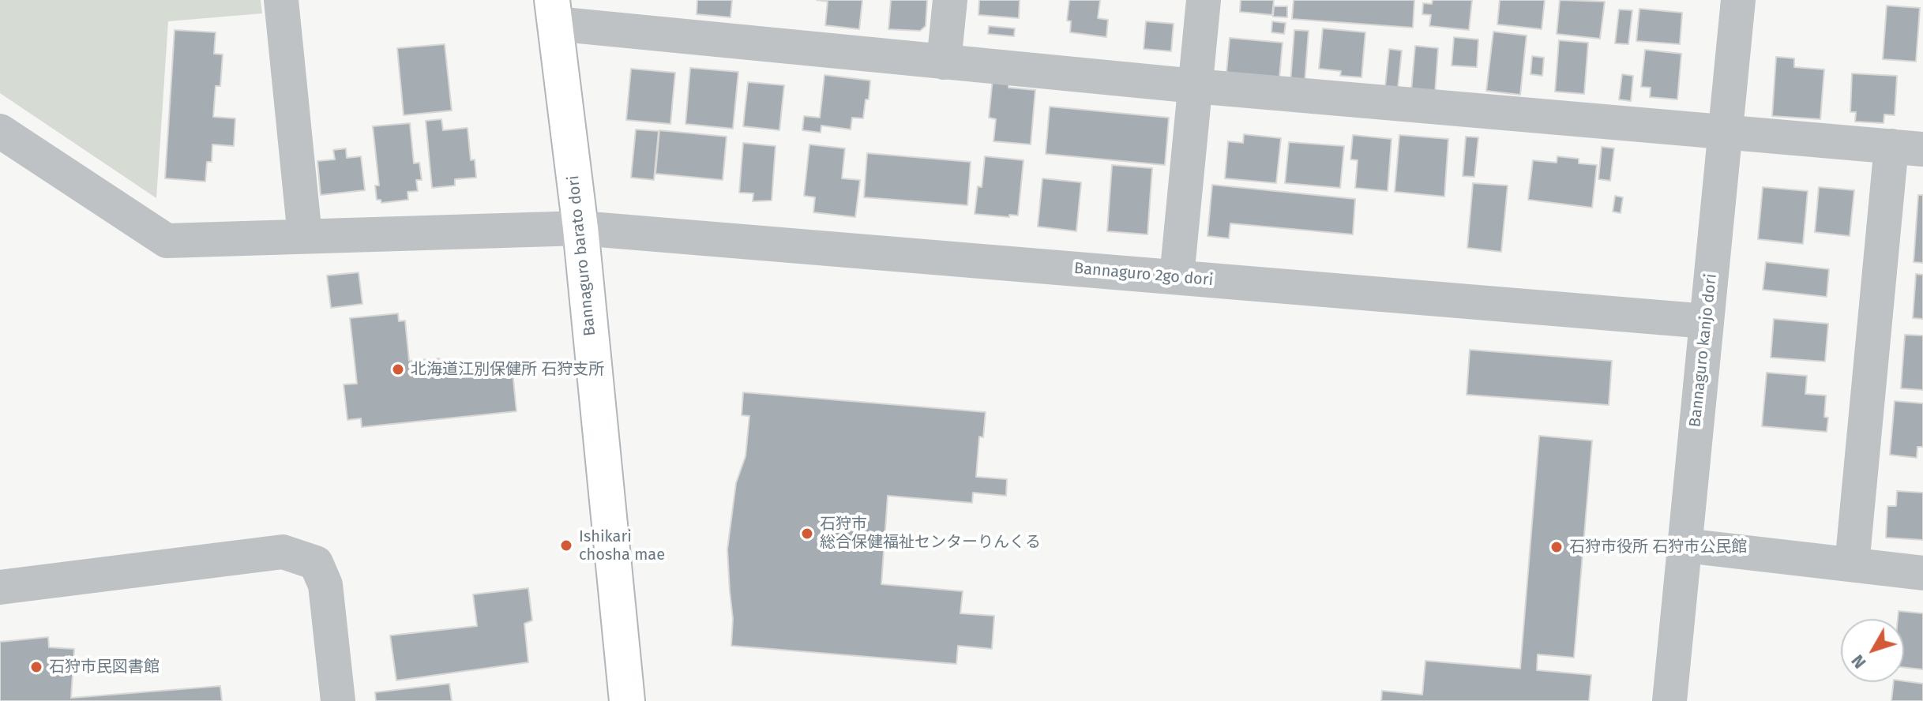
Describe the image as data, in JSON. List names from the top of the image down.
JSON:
{
  "streets": {
    "main road": ["Bannaguro barato dori"],
    "street": ["Bannaguro 2go dori", "Bannaguro kanjo dori"]
  },
  "crossings": [
    ["Bannaguro barato dori", "Bannaguro 2go dori"],
    ["Bannaguro 2go dori", "Bannaguro kanjo dori"]
  ],
  "places": [
    "北海道江別保健所 石狩支所",
    "石狩市 総合保健福祉センターりんくる",
    "Ishikari chosha mae",
    "石狩市役所 石狩市公民館",
    "石狩市民図書館"
  ],
  "north": "bottom left"
}
